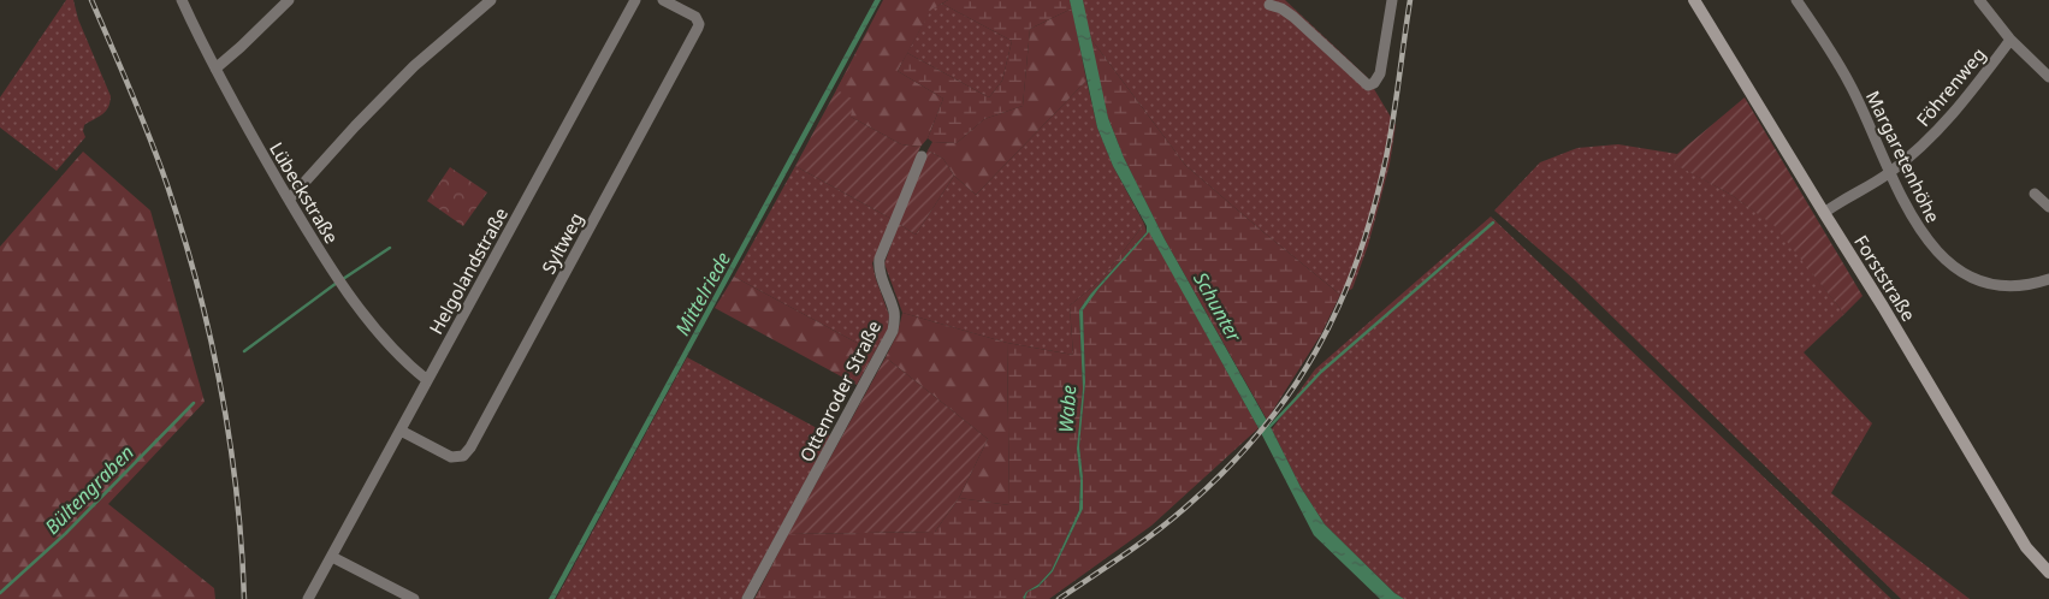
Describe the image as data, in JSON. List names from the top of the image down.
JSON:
{
  "streets": {
    "main road": ["Forststraße"],
    "street": [
      "Föhrenweg",
      "Margaretenhöhe",
      "Lübeckstraße",
      "Syltweg",
      "Helgolandstraße",
      "Ottenroder Straße"
    ]
  },
  "crossings": [
    ["Föhrenweg", "Margaretenhöhe"],
    ["Föhrenweg", "Forststraße"],
    ["Lübeckstraße", "Helgolandstraße"],
    ["Syltweg", "Helgolandstraße"]
  ],
  "water": [
    "Mittelriede",
    "Schunter",
    "Wabe",
    "Bültengraben"
  ]
}
